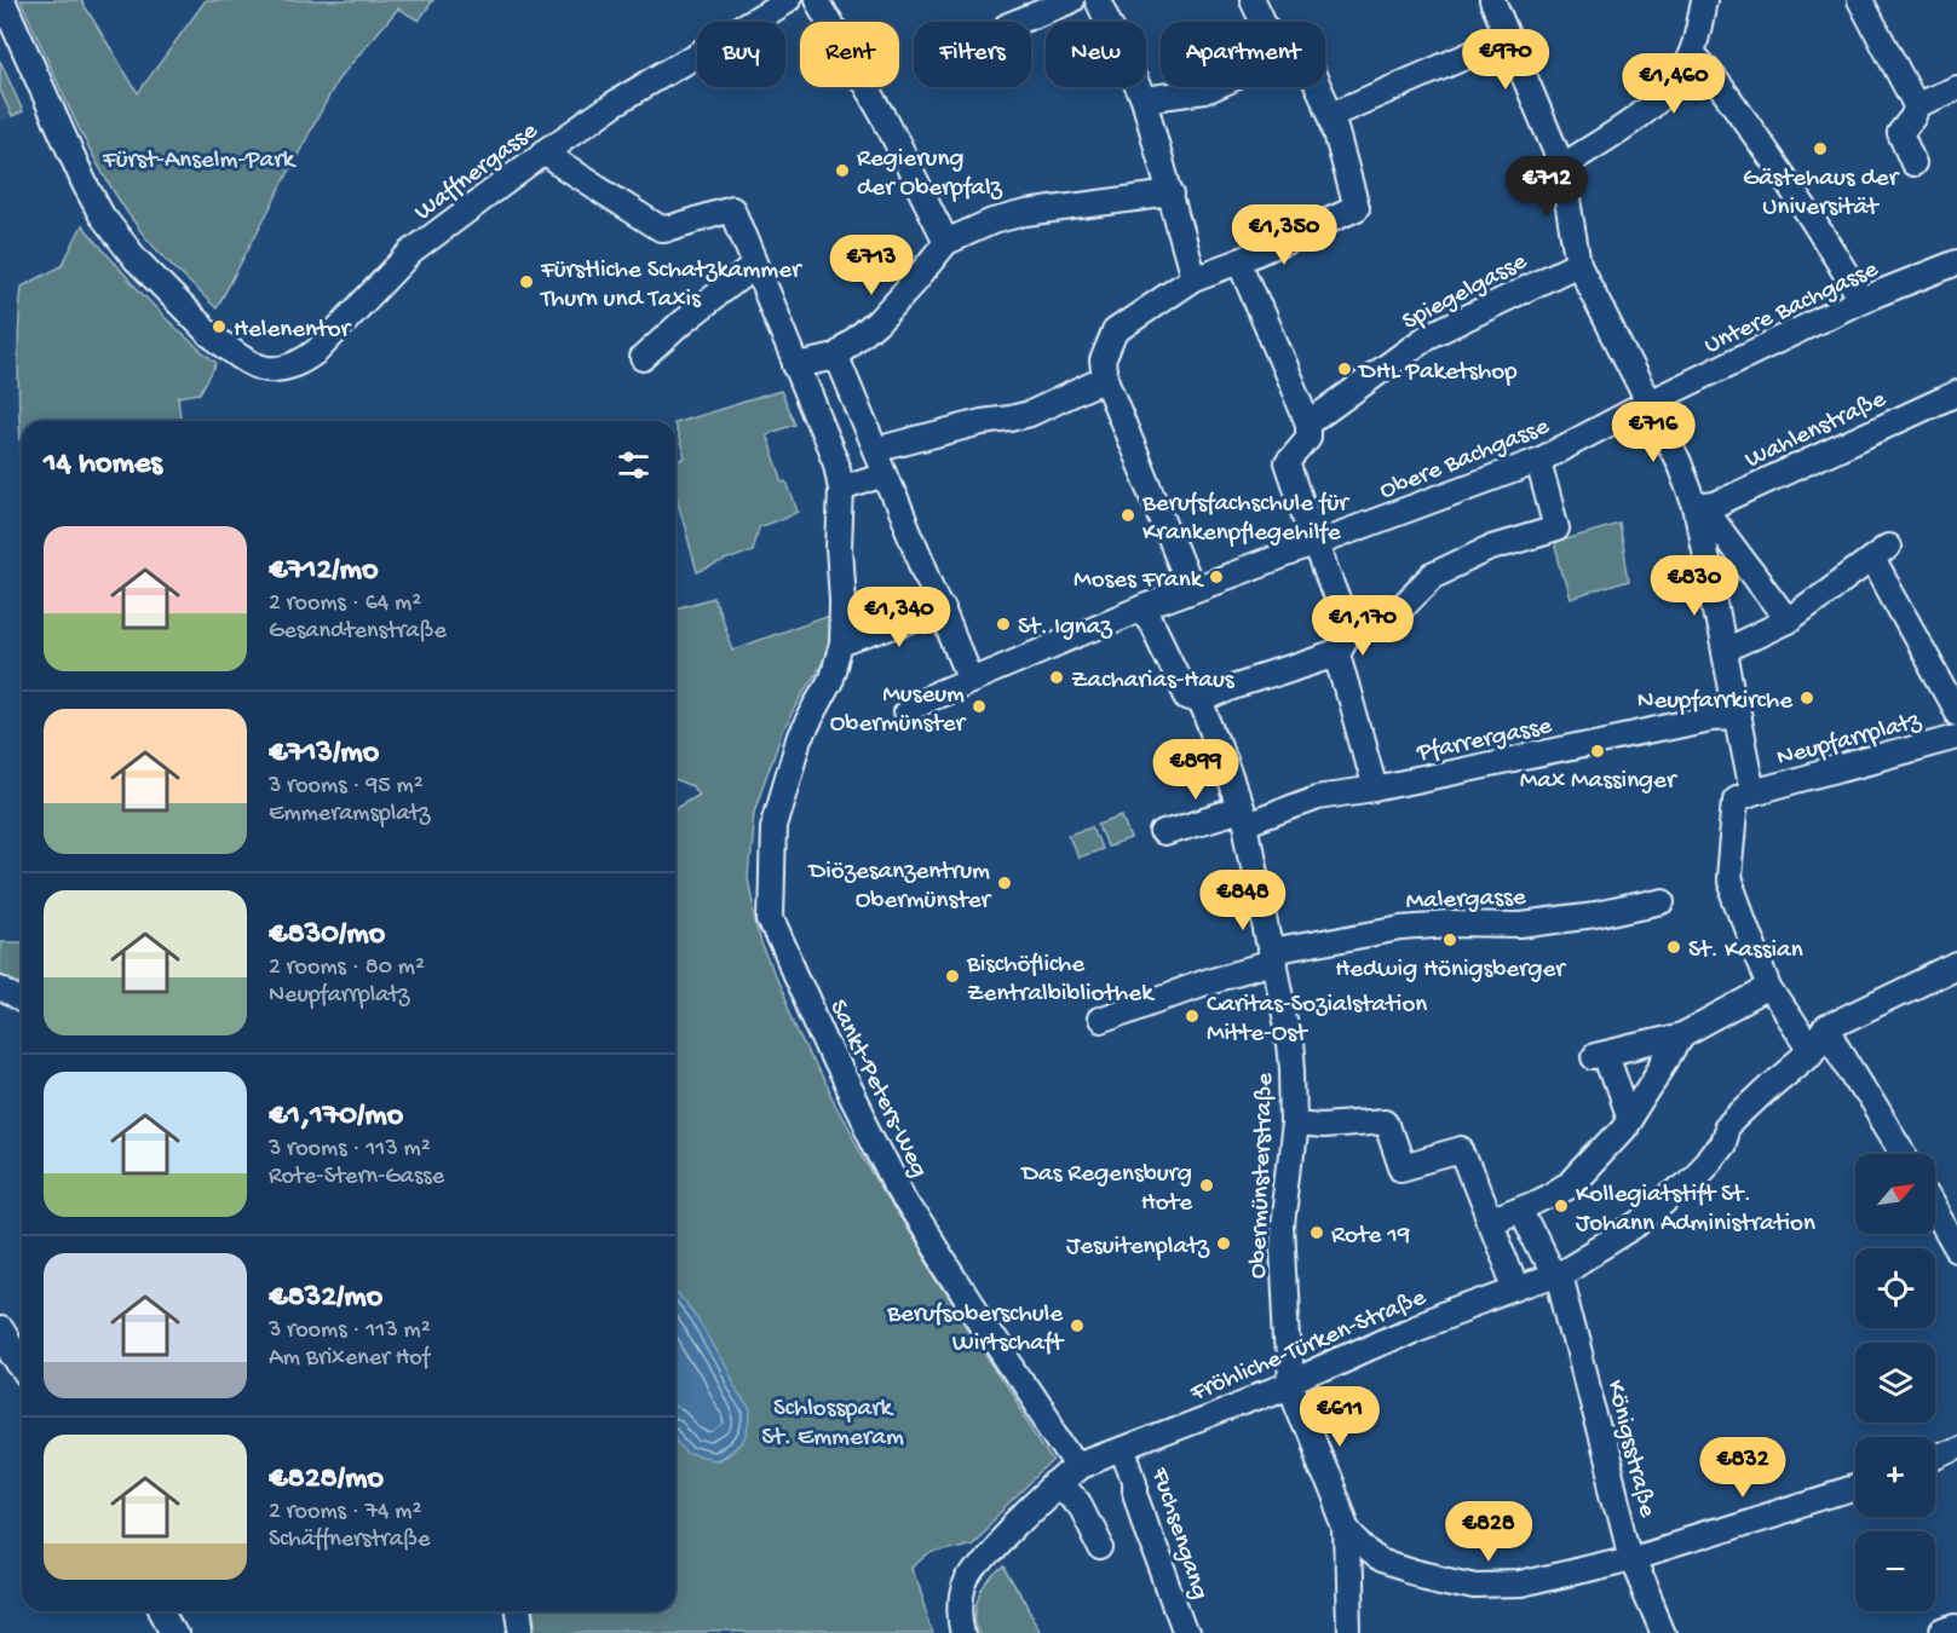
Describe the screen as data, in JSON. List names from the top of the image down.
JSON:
{
  "streets": {
    "street": [
      "Waffnergasse",
      "Spiegelgasse",
      "Untere Bachgasse",
      "Wahlenstraße",
      "Obere Bachgasse",
      "Pfarrergasse",
      "Neupfarrplatz",
      "Malergasse",
      "Sankt-Peters-Weg",
      "Obermünsterstraße",
      "Fröhliche-Türken-Straße",
      "Königsstraße",
      "Fuchsengang"
    ]
  },
  "crossings": [
    ["Waffnergasse", "Sankt-Peters-Weg"],
    ["Spiegelgasse", "Neupfarrplatz"],
    ["Untere Bachgasse", "Obere Bachgasse"],
    ["Untere Bachgasse", "Neupfarrplatz"],
    ["Wahlenstraße", "Neupfarrplatz"],
    ["Obere Bachgasse", "Neupfarrplatz"],
    ["Obere Bachgasse", "Obermünsterstraße"],
    ["Pfarrergasse", "Neupfarrplatz"],
    ["Pfarrergasse", "Obermünsterstraße"],
    ["Malergasse", "Obermünsterstraße"],
    ["Sankt-Peters-Weg", "Fröhliche-Türken-Straße"],
    ["Obermünsterstraße", "Fröhliche-Türken-Straße"],
    ["Fröhliche-Türken-Straße", "Königsstraße"],
    ["Fröhliche-Türken-Straße", "Fuchsengang"]
  ],
  "parks": ["Fürst-Anselm-Park", "Schlosspark St. Emmeram"],
  "places": [
    "Gästehaus der Universität",
    "Regierung der Oberpfalz",
    "Fürstliche Schatzkammer Thurn und Taxis",
    "Helenentor",
    "DHL Paketshop",
    "Berufsfachschule für Krankenpflegehilfe",
    "Moses Frank",
    "St. Ignaz",
    "Zacharias-Haus",
    "Neupfarrkirche",
    "Museum Obermünster",
    "Max Massinger",
    "Diözesanzentrum Obermünster",
    "Hedwig Hönigsberger",
    "St. Kassian",
    "Bischöfliche Zentralbibliothek",
    "Caritas-Sozialstation Mitte-Ost",
    "Das Regensburg Hote",
    "Kollegiatstift St. Johann Administration",
    "Rote 19",
    "Jesuitenplatz",
    "Berufsoberschule Wirtschaft"
  ],
  "north": "top right",
  "page": {
    "chip": [
      "Buy",
      "Rent",
      "Filters",
      "New",
      "Apartment"
    ],
    "price": [
      "€970",
      "€1,460",
      "€712",
      "€1,350",
      "€713",
      "€716",
      "€830",
      "€1,340",
      "€1,170",
      "€899",
      "€848",
      "€611",
      "€832",
      "€828"
    ],
    "heading": "14 homes",
    "list": [
      {
        "name": "€712/mo",
        "note": "2 rooms · 64 m² · Gesandtenstraße"
      },
      {
        "name": "€713/mo",
        "note": "3 rooms · 95 m² · Emmeramsplatz"
      },
      {
        "name": "€830/mo",
        "note": "2 rooms · 80 m² · Neupfarrplatz"
      },
      {
        "name": "€1,170/mo",
        "note": "3 rooms · 113 m² · Rote-Stern-Gasse"
      },
      {
        "name": "€832/mo",
        "note": "3 rooms · 113 m² · Am Brixener Hof"
      },
      {
        "name": "€828/mo",
        "note": "2 rooms · 74 m² · Schäffnerstraße"
      }
    ],
    "map_buttons": ["+", "−"]
  }
}
